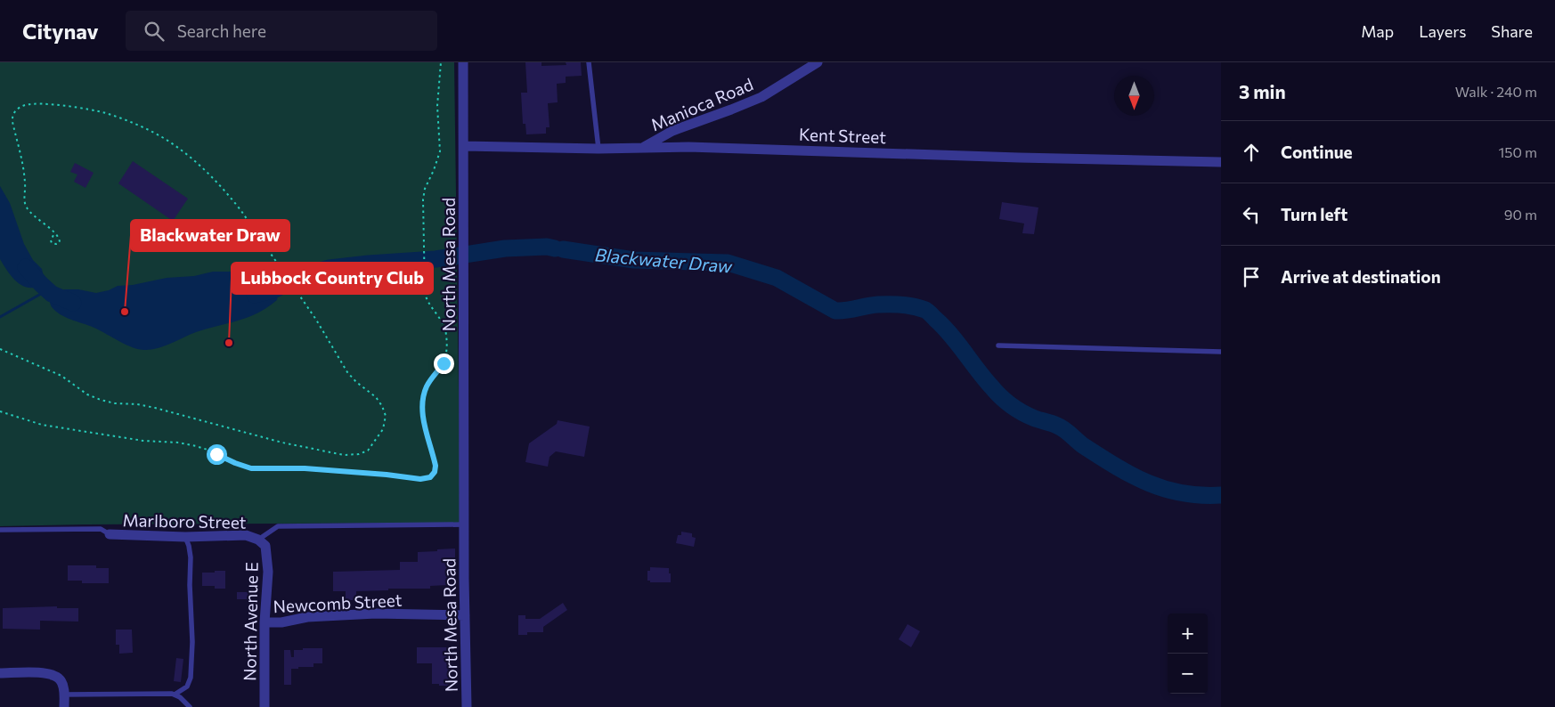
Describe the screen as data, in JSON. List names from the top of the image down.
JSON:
{
  "streets": {
    "street": [
      "Manioca Road",
      "Kent Street",
      "North Mesa Road",
      "Marlboro Street",
      "Newcomb Street",
      "North Avenue E"
    ]
  },
  "crossings": [
    ["Manioca Road", "Kent Street"],
    ["Kent Street", "North Mesa Road"],
    ["North Mesa Road", "Newcomb Street"],
    ["Marlboro Street", "North Avenue E"],
    ["Newcomb Street", "North Avenue E"]
  ],
  "water": ["Blackwater Draw"],
  "places": ["Blackwater Draw", "Lubbock Country Club"],
  "north": "bottom",
  "page": {
    "header": "Citynav",
    "search": "Search here",
    "nav": ["Map", "Layers", "Share"],
    "heading": ["3 min", "Walk · 240 m"],
    "list": [
      ["Continue", "150 m"],
      ["Turn left", "90 m"],
      "Arrive at destination"
    ],
    "map_buttons": ["+", "−"]
  }
}
